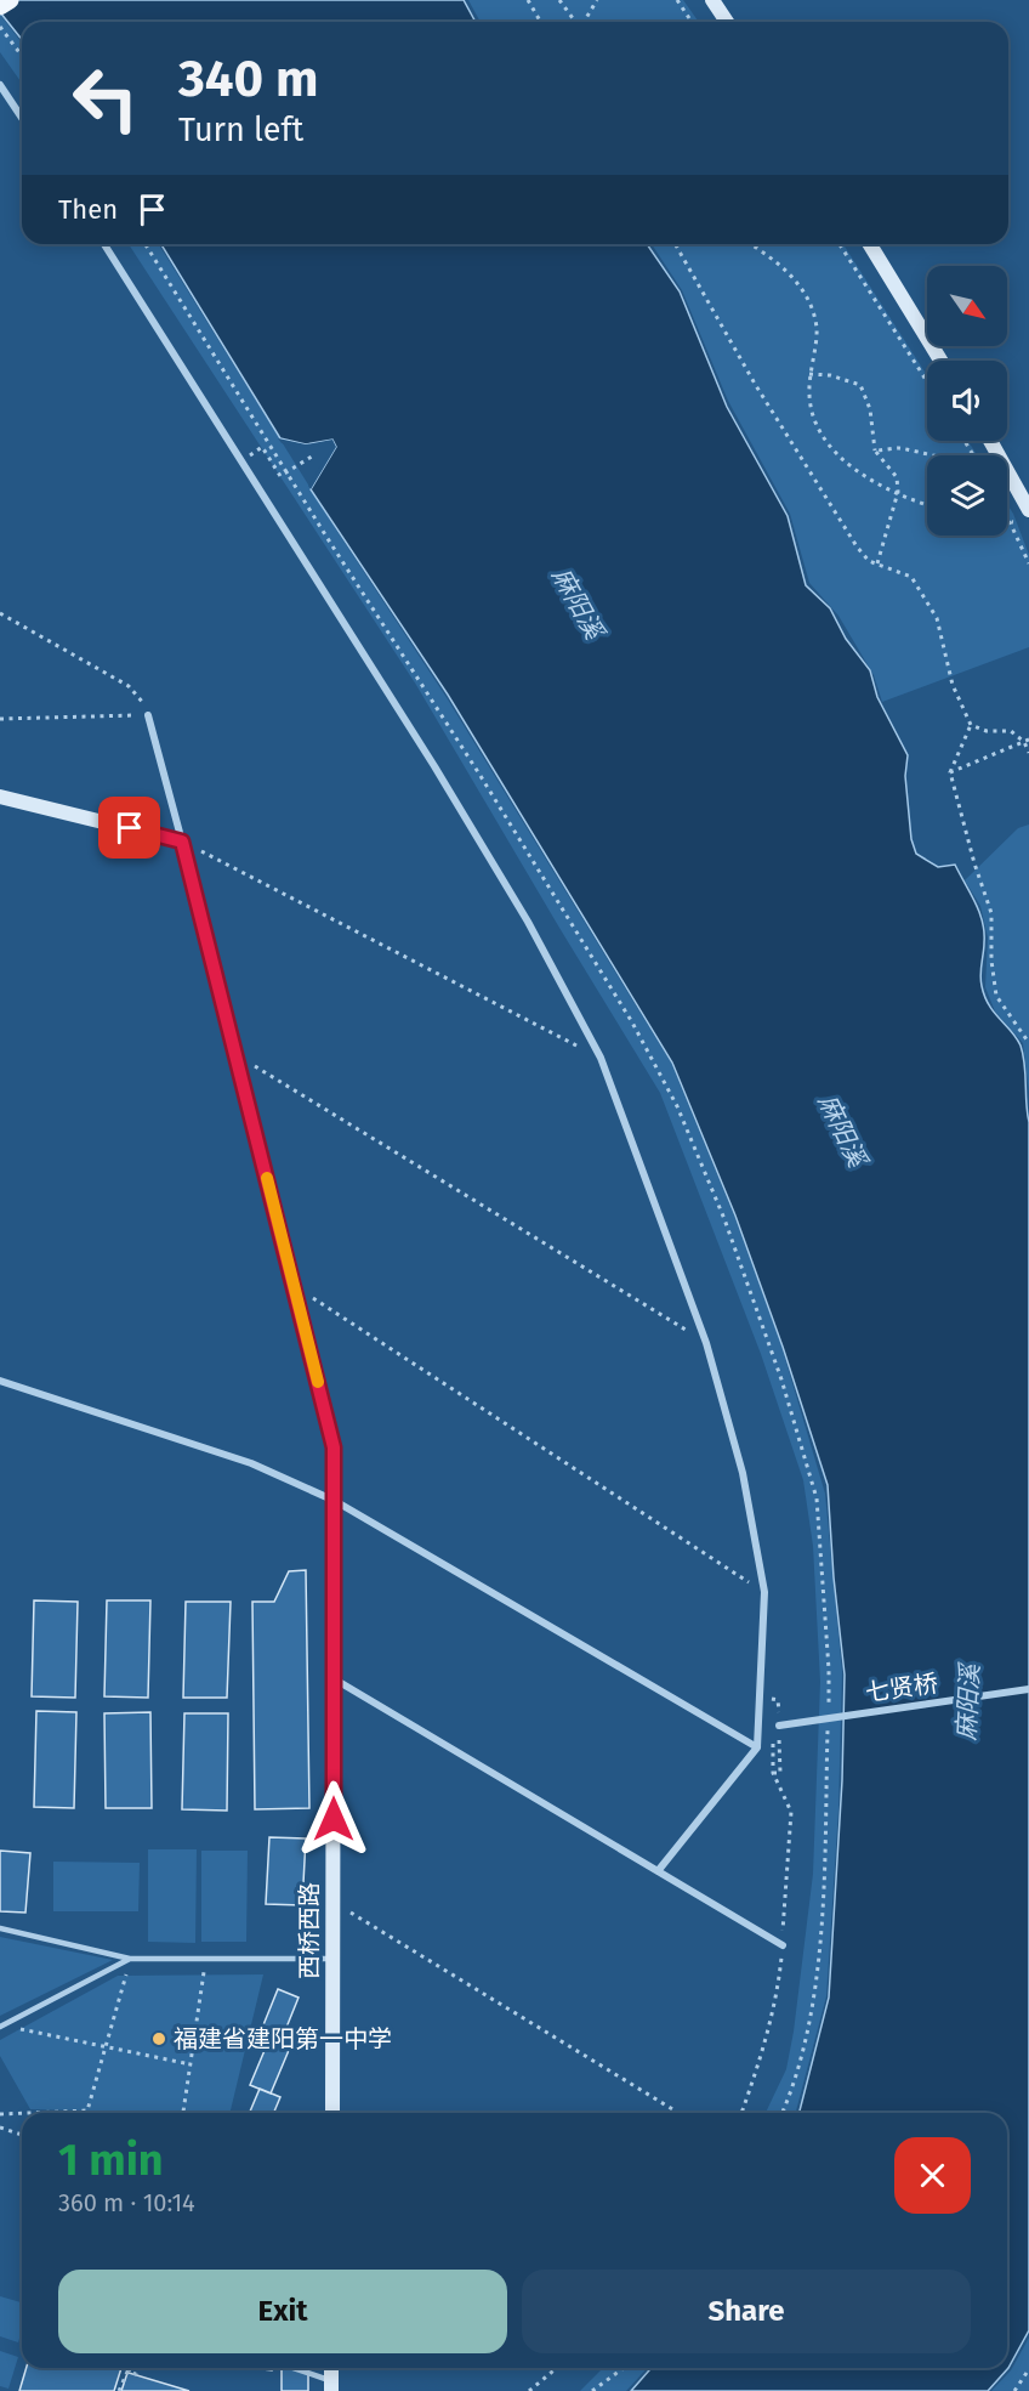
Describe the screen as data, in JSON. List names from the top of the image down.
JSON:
{
  "streets": {
    "main road": ["西桥西路"],
    "street": ["七贤桥"]
  },
  "water": ["麻阳溪"],
  "places": ["福建省建阳第一中学"],
  "north": "bottom right",
  "page": {
    "turn": ["340 m", "Turn left"],
    "then": "Then",
    "heading": ["1 min", "360 m · 10:14"],
    "buttons": ["Exit", "Share"]
  }
}
